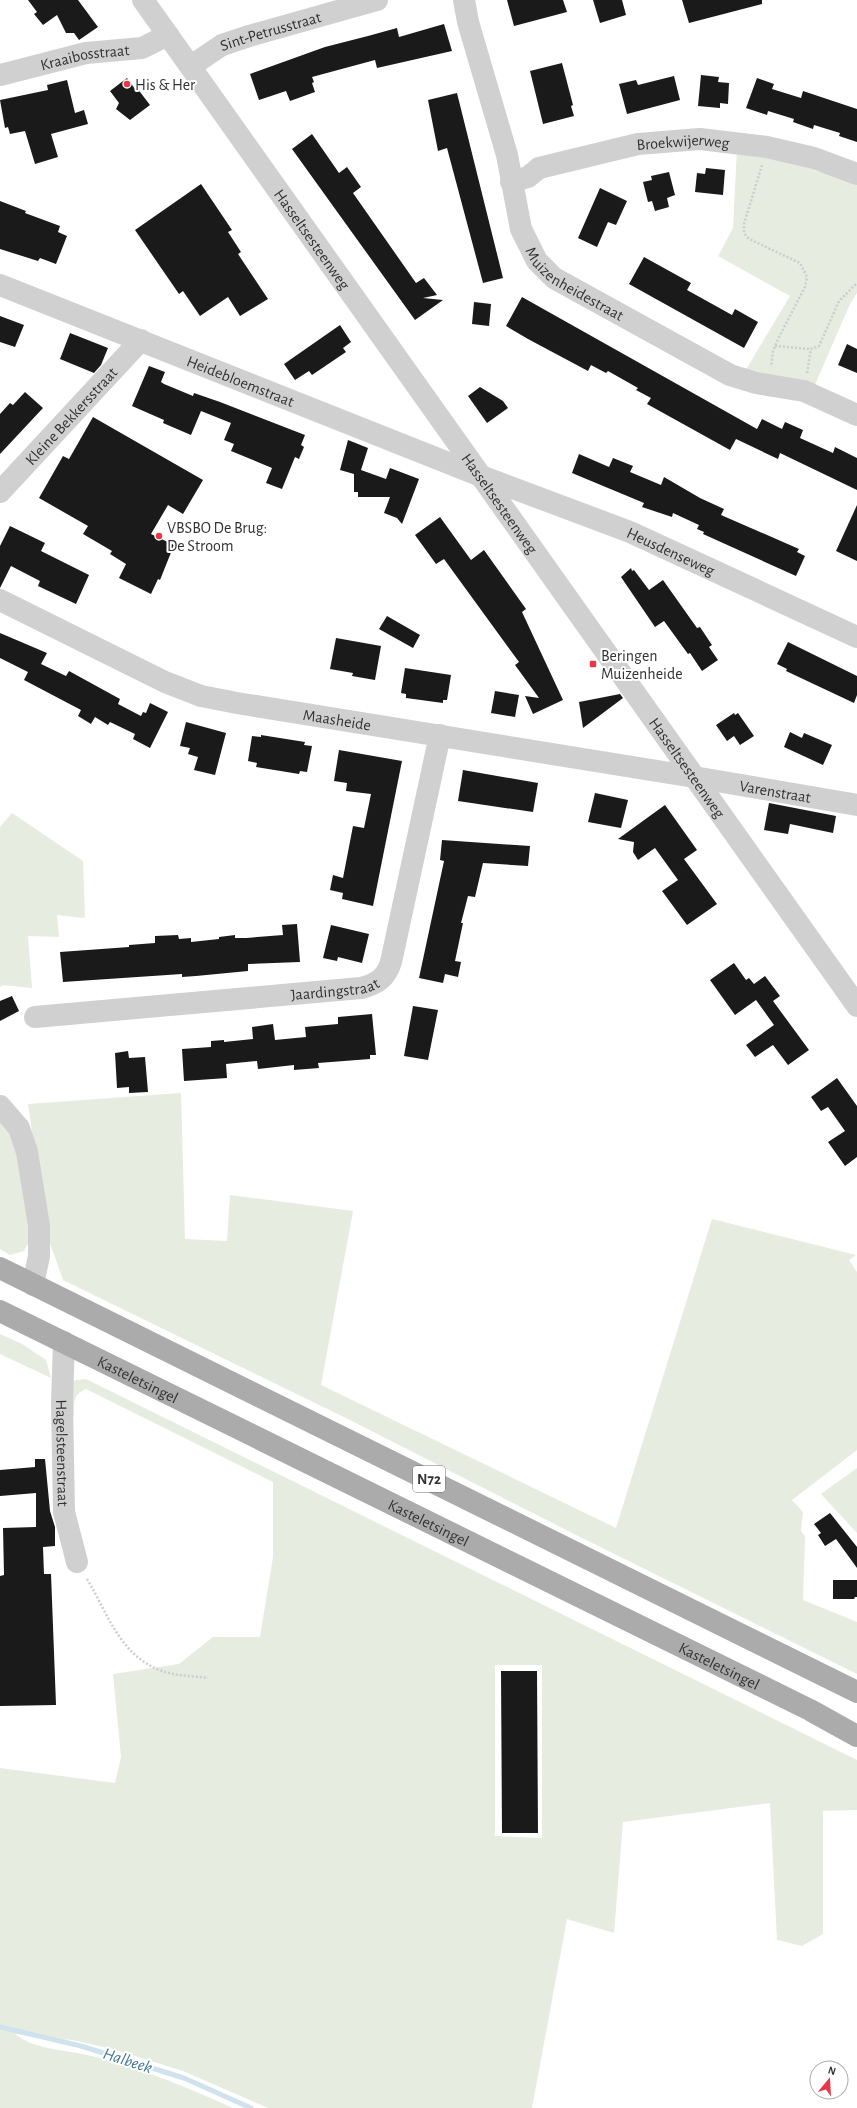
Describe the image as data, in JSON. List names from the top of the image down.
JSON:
{
  "streets": {
    "main road": ["Kasteletsingel", "N72"],
    "street": [
      "Sint-Petrusstraat",
      "Kraaibosstraat",
      "Broekwijerweg",
      "Hasseltsesteenweg",
      "Muizenheidestraat",
      "Heidebloemstraat",
      "Kleine Bekkersstraat",
      "Heusdenseweg",
      "Maasheide",
      "Varenstraat",
      "Jaardingstraat",
      "Hagelsteenstraat"
    ]
  },
  "crossings": [
    ["Sint-Petrusstraat", "Hasseltsesteenweg"],
    ["Kraaibosstraat", "Hasseltsesteenweg"],
    ["Broekwijerweg", "Muizenheidestraat"],
    ["Hasseltsesteenweg", "Heidebloemstraat"],
    ["Hasseltsesteenweg", "Heusdenseweg"],
    ["Hasseltsesteenweg", "Maasheide"],
    ["Hasseltsesteenweg", "Varenstraat"],
    ["Heidebloemstraat", "Kleine Bekkersstraat"],
    ["Heidebloemstraat", "Heusdenseweg"],
    ["Maasheide", "Varenstraat"],
    ["Maasheide", "Jaardingstraat"],
    ["Kasteletsingel", "Hagelsteenstraat"]
  ],
  "water": ["Halbeek"],
  "places": {
    "other": ["His & Her", "VBSBO De Brug: De Stroom"],
    "transit": ["Beringen Muizenheide"]
  },
  "north": "top"
}
